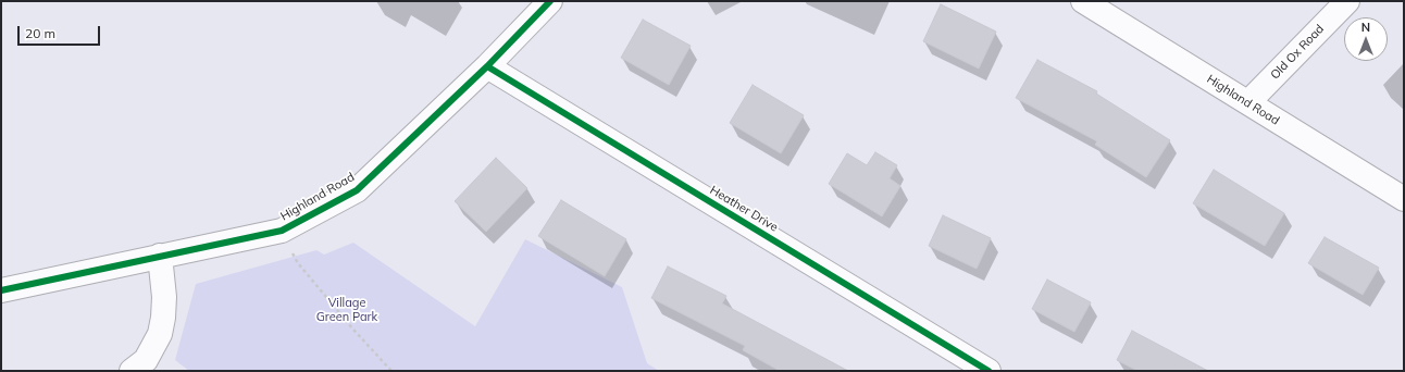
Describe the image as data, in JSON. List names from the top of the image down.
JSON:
{
  "streets": {
    "street": ["Old Ox Road", "Highland Road", "Heather Drive"]
  },
  "crossings": [
    ["Old Ox Road", "Highland Road"],
    ["Highland Road", "Heather Drive"]
  ],
  "parks": ["Village Green Park"],
  "scale_bar": "20 m",
  "north": "top"
}
